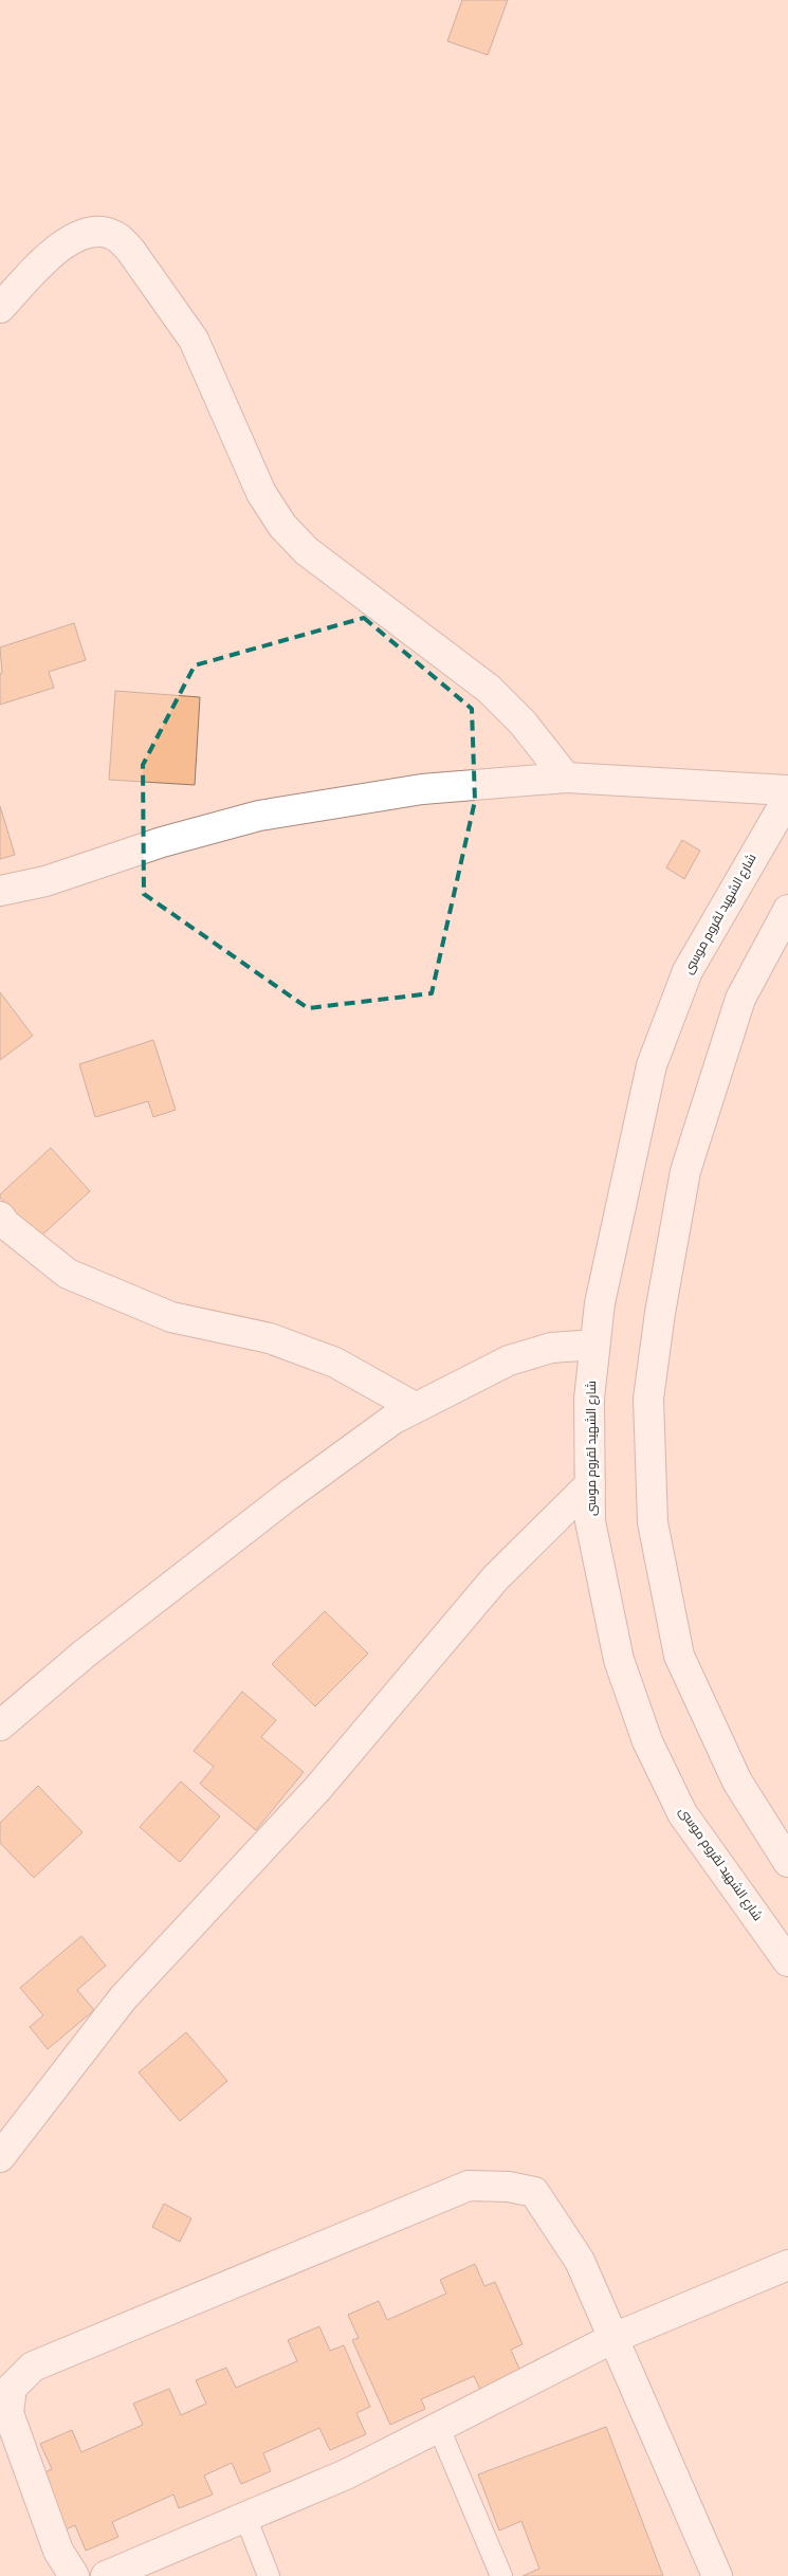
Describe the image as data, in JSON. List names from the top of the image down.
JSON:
{
  "streets": {
    "street": ["شارع الشهيد لقروم موسى"]
  }
}
